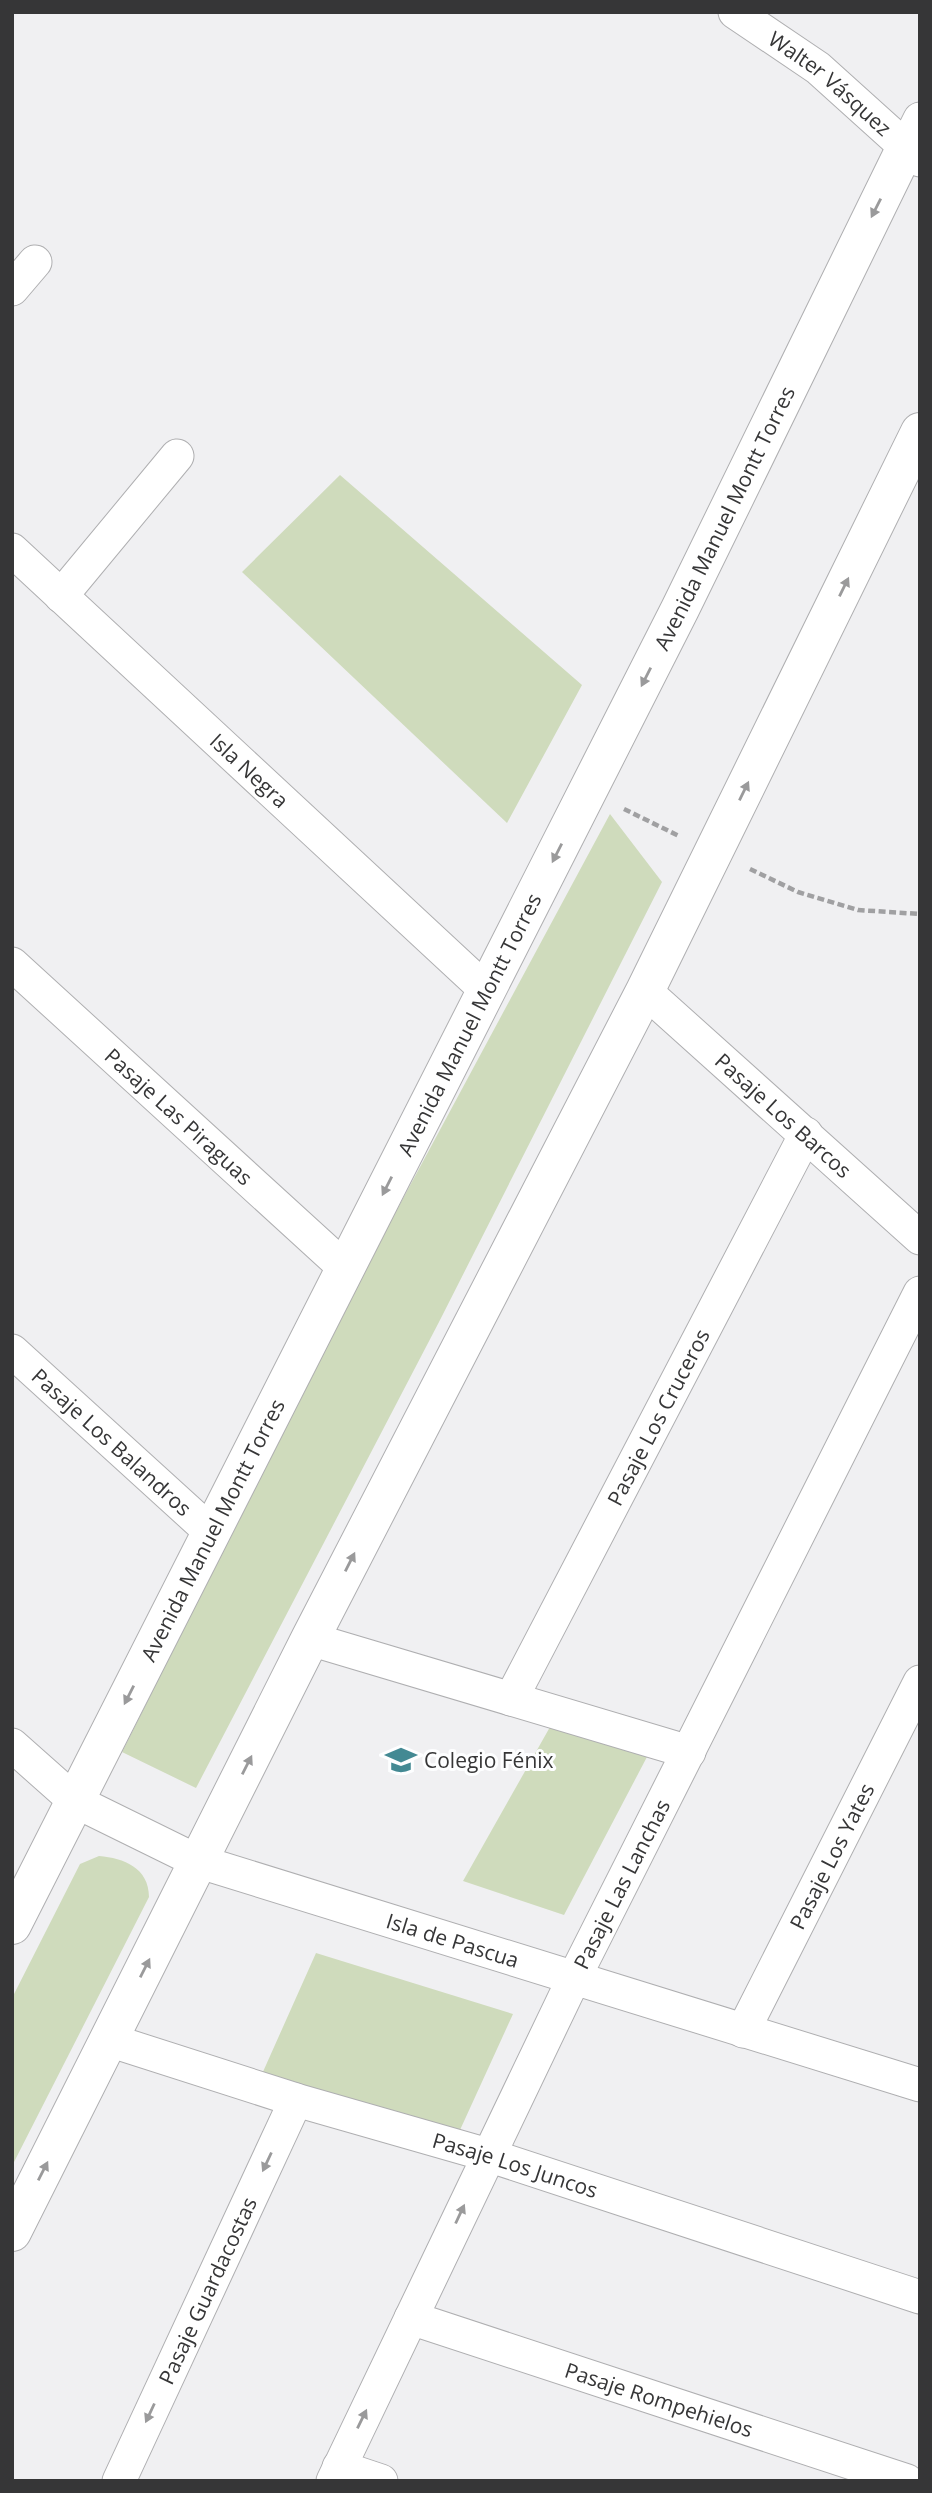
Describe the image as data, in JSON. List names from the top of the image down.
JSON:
{
  "streets": {
    "street": [
      "Walter Vásquez",
      "Avenida Manuel Montt Torres",
      "Isla Negra",
      "Pasaje Los Barcos",
      "Pasaje Las Piraguas",
      "Pasaje Los Cruceros",
      "Pasaje Los Balandros",
      "Pasaje Los Yates",
      "Pasaje Las Lanchas",
      "Isla de Pascua",
      "Pasaje Los Juncos",
      "Pasaje Guardacostas",
      "Pasaje Rompehielos"
    ]
  },
  "crossings": [
    ["Walter Vásquez", "Avenida Manuel Montt Torres"],
    ["Avenida Manuel Montt Torres", "Isla Negra"],
    ["Avenida Manuel Montt Torres", "Pasaje Las Piraguas"],
    ["Avenida Manuel Montt Torres", "Pasaje Los Balandros"],
    ["Avenida Manuel Montt Torres", "Isla de Pascua"],
    ["Pasaje Los Barcos", "Pasaje Los Cruceros"],
    ["Pasaje Los Yates", "Isla de Pascua"],
    ["Pasaje Las Lanchas", "Isla de Pascua"],
    ["Pasaje Las Lanchas", "Pasaje Los Juncos"],
    ["Pasaje Las Lanchas", "Pasaje Rompehielos"],
    ["Pasaje Los Juncos", "Pasaje Guardacostas"]
  ],
  "places": {
    "school or university": ["Colegio Fénix"]
  }
}
